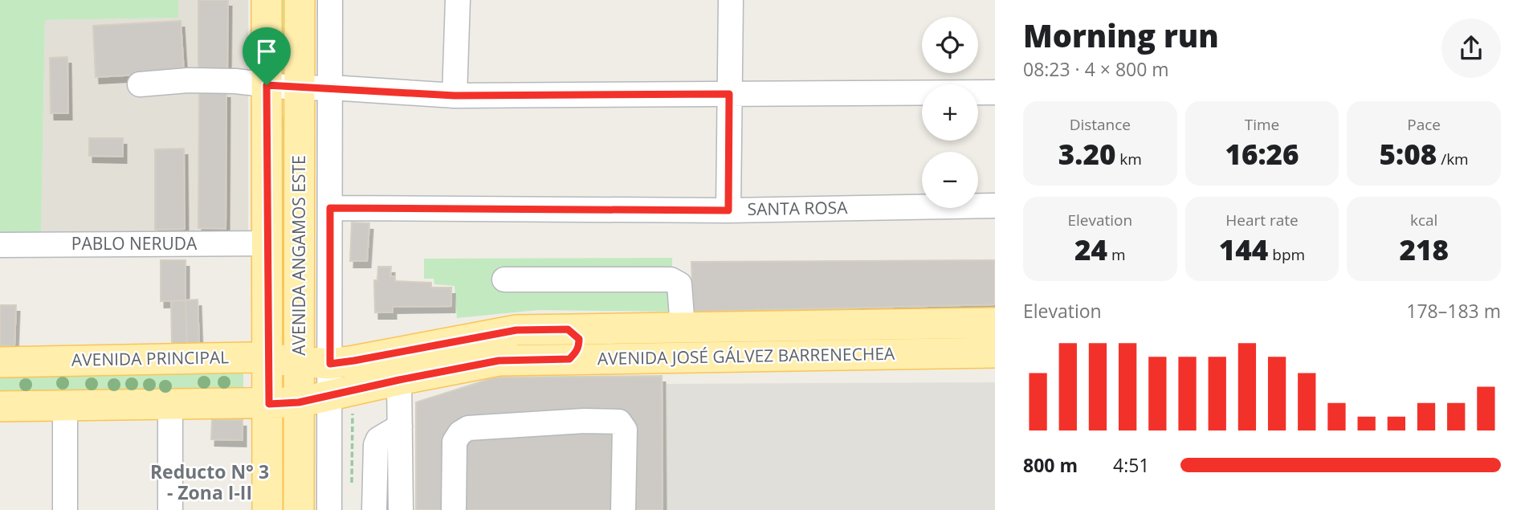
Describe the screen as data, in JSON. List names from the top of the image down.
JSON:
{
  "streets": {
    "main road": ["AVENIDA ANGAMOS ESTE", "AVENIDA JOSÉ GÁLVEZ BARRENECHEA", "AVENIDA PRINCIPAL"],
    "street": ["SANTA ROSA", "PABLO NERUDA"]
  },
  "crossings": [
    ["PABLO NERUDA", "AVENIDA ANGAMOS ESTE"],
    ["AVENIDA ANGAMOS ESTE", "AVENIDA JOSÉ GÁLVEZ BARRENECHEA"],
    ["AVENIDA ANGAMOS ESTE", "AVENIDA PRINCIPAL"],
    ["AVENIDA JOSÉ GÁLVEZ BARRENECHEA", "AVENIDA PRINCIPAL"]
  ],
  "districts": ["Reducto N° 3 - Zona I-II"],
  "page": {
    "heading": ["Morning run", "08:23 · 4 × 800 m"],
    "map_buttons": ["+", "−"],
    "stats": [
      ["Distance", "3.20 km"],
      ["Time", "16:26"],
      ["Pace", "5:08 /km"],
      ["Elevation", "24 m"],
      ["Heart rate", "144 bpm"],
      ["kcal", "218"]
    ],
    "chart": ["Elevation", "178–183 m"],
    "list": [
      {
        "name": "800 m",
        "note": "4:51"
      }
    ]
  }
}
